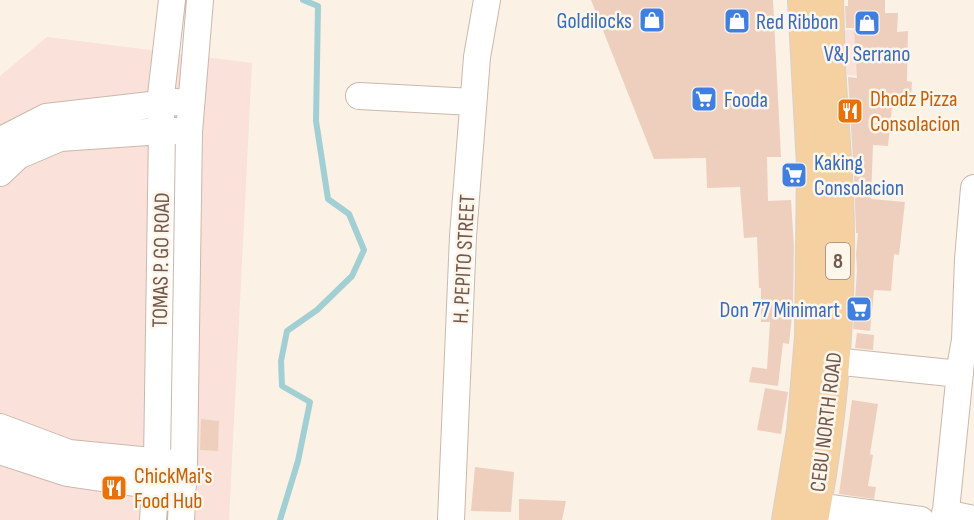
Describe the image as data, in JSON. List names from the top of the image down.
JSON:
{
  "streets": {
    "main road": ["8", "CEBU NORTH ROAD"],
    "street": ["H. PEPITO STREET", "TOMAS P. GO ROAD"]
  },
  "places": {
    "shop": ["Goldilocks", "Red Ribbon", "V&J Serrano"],
    "supermarket": ["Fooda", "Kaking Consolacion", "Don 77 Minimart"],
    "restaurant": ["Dhodz Pizza Consolacion", "ChickMai's Food Hub"]
  }
}
